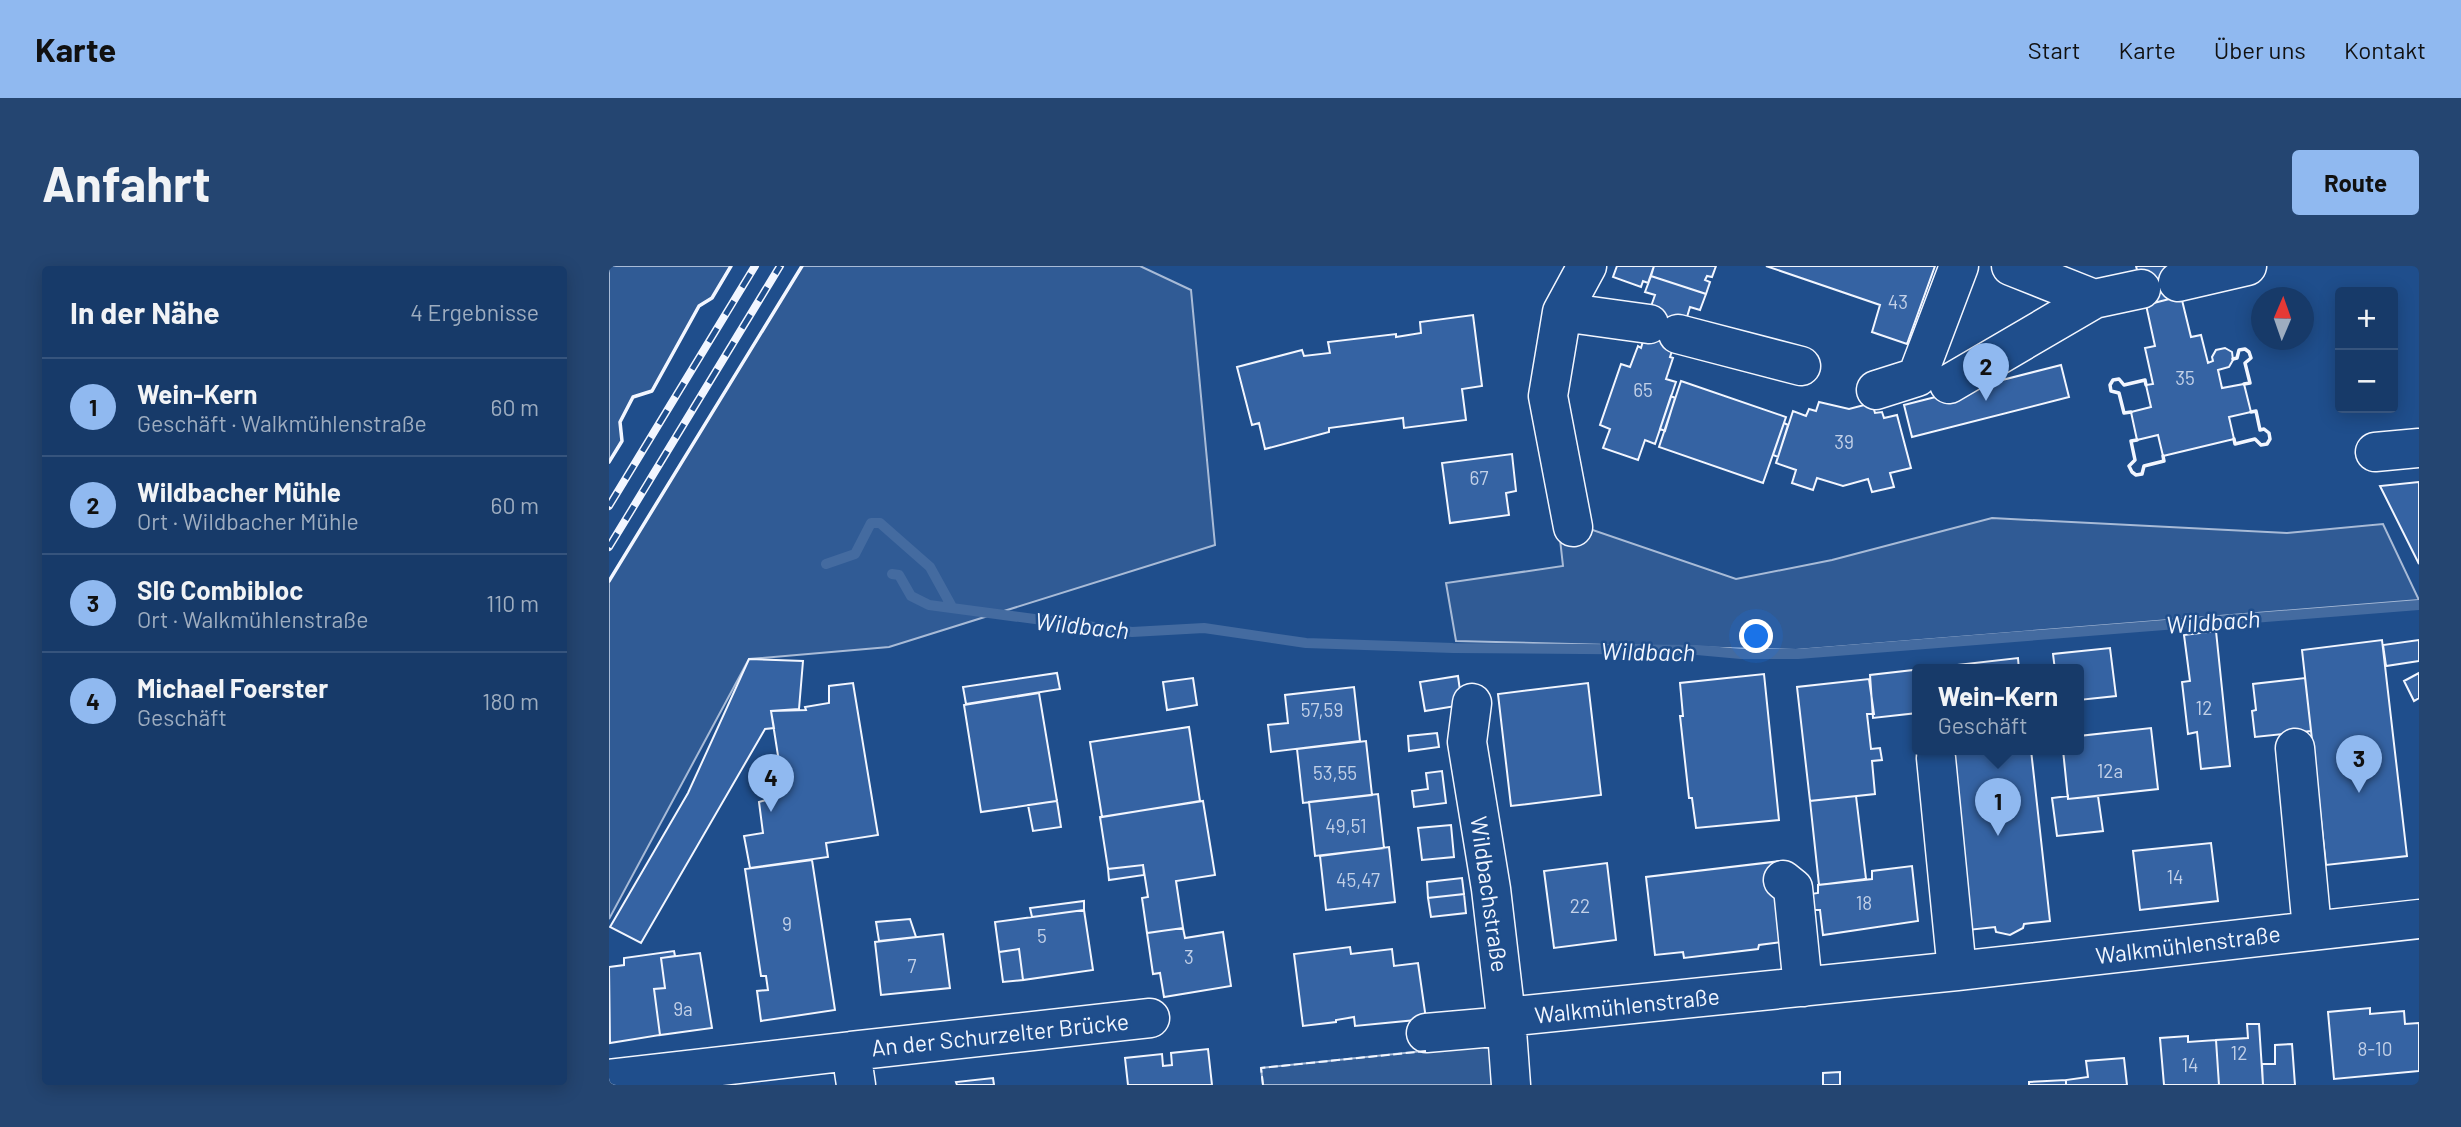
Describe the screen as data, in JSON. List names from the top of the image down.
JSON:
{
  "streets": {
    "street": ["Wildbachstraße", "Walkmühlenstraße", "An der Schurzelter Brücke"]
  },
  "crossings": [
    ["Wildbachstraße", "Walkmühlenstraße"]
  ],
  "water": ["Wildbach"],
  "house_numbers": [
    "43",
    "35",
    "65",
    "39",
    "67",
    "12",
    "57,59",
    "12a",
    "53,55",
    "49,51",
    "14",
    "45,47",
    "18",
    "22",
    "9",
    "5",
    "3",
    "7",
    "9a",
    "8-10",
    "12",
    "14"
  ],
  "north": "top",
  "page": {
    "header": "Karte",
    "nav": [
      "Start",
      "Karte",
      "Über uns",
      "Kontakt"
    ],
    "buttons": "Route",
    "title": "Anfahrt",
    "heading": ["In der Nähe", "4 Ergebnisse"],
    "map_buttons": ["+", "−"],
    "pins": [
      "2",
      "3",
      "4",
      "1"
    ],
    "list": [
      {
        "mark": "1",
        "name": "Wein-Kern",
        "note": "Geschäft · Walkmühlenstraße",
        "value": "60 m"
      },
      {
        "mark": "2",
        "name": "Wildbacher Mühle",
        "note": "Ort · Wildbacher Mühle",
        "value": "60 m"
      },
      {
        "mark": "3",
        "name": "SIG Combibloc",
        "note": "Ort · Walkmühlenstraße",
        "value": "110 m"
      },
      {
        "mark": "4",
        "name": "Michael Foerster",
        "note": "Geschäft",
        "value": "180 m"
      }
    ],
    "popup": ["Wein-Kern", "Geschäft"]
  }
}
